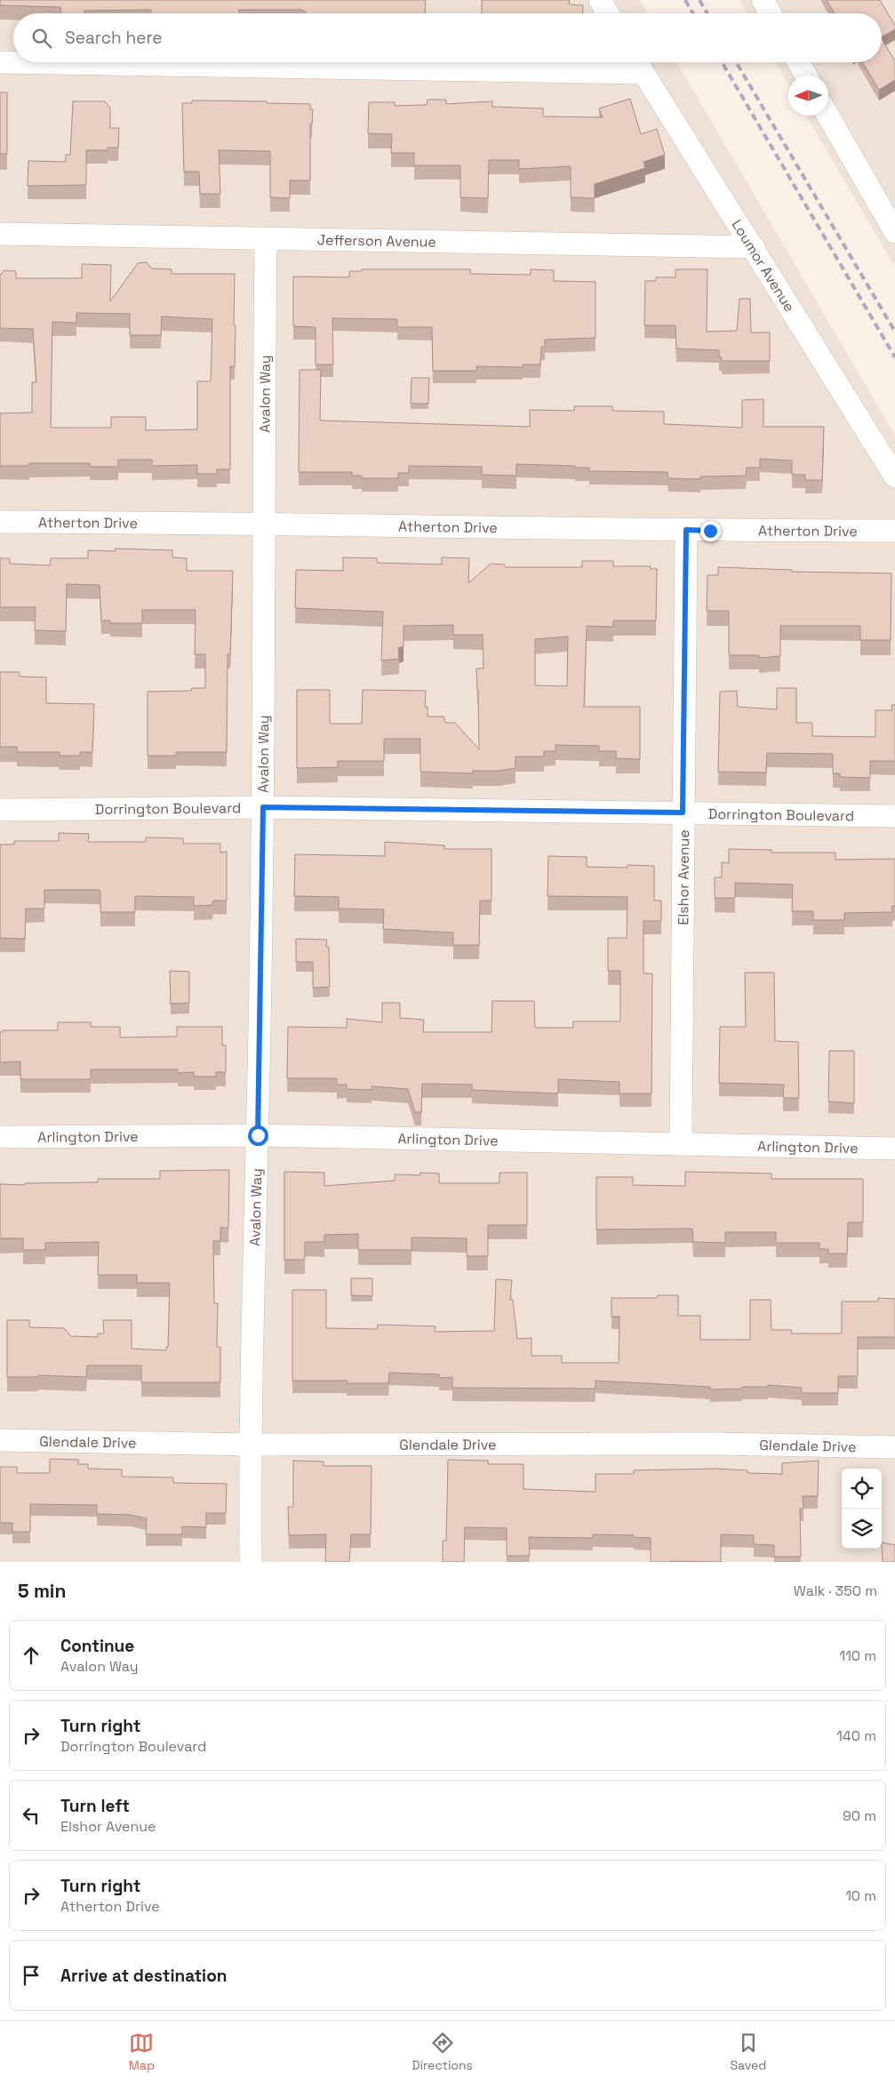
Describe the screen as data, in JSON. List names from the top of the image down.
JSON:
{
  "streets": {
    "street": [
      "Jefferson Avenue",
      "Loumor Avenue",
      "Avalon Way",
      "Atherton Drive",
      "Dorrington Boulevard",
      "Elshor Avenue",
      "Arlington Drive",
      "Glendale Drive"
    ]
  },
  "crossings": [
    ["Jefferson Avenue", "Loumor Avenue"],
    ["Jefferson Avenue", "Avalon Way"],
    ["Avalon Way", "Atherton Drive"],
    ["Avalon Way", "Dorrington Boulevard"],
    ["Avalon Way", "Arlington Drive"],
    ["Avalon Way", "Glendale Drive"],
    ["Atherton Drive", "Elshor Avenue"],
    ["Dorrington Boulevard", "Elshor Avenue"],
    ["Elshor Avenue", "Arlington Drive"]
  ],
  "north": "left",
  "page": {
    "search": "Search here",
    "heading": ["5 min", "Walk · 350 m"],
    "list": [
      ["Continue", "Avalon Way", "110 m"],
      ["Turn right", "Dorrington Boulevard", "140 m"],
      ["Turn left", "Elshor Avenue", "90 m"],
      ["Turn right", "Atherton Drive", "10 m"],
      "Arrive at destination"
    ],
    "nav": ["Map", "Directions", "Saved"]
  }
}
